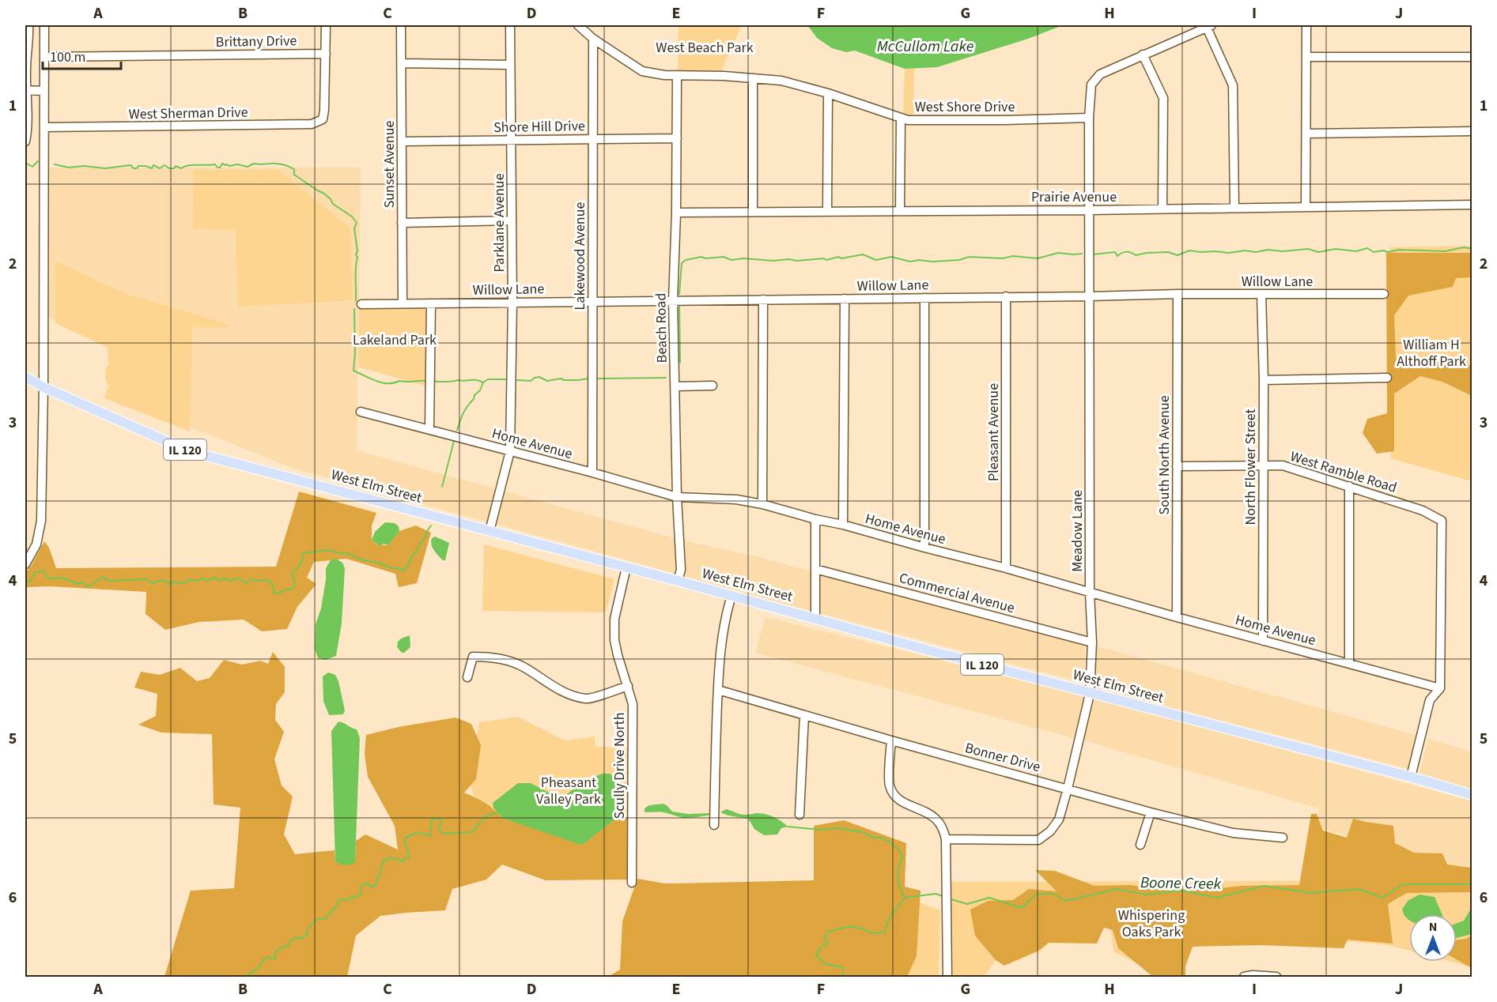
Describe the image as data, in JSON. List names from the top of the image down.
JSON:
{
  "streets": {
    "main road": ["IL 120", "West Elm Street"],
    "street": [
      "Brittany Drive",
      "West Shore Drive",
      "West Sherman Drive",
      "Shore Hill Drive",
      "Sunset Avenue",
      "Prairie Avenue",
      "Parklane Avenue",
      "Lakewood Avenue",
      "Willow Lane",
      "Beach Road",
      "Pleasant Avenue",
      "Home Avenue",
      "South North Avenue",
      "North Flower Street",
      "West Ramble Road",
      "Meadow Lane",
      "Commercial Avenue",
      "Bonner Drive",
      "Scully Drive North"
    ]
  },
  "crossings": [
    ["Brittany Drive", "West Sherman Drive"],
    ["West Shore Drive", "Lakewood Avenue"],
    ["West Shore Drive", "Beach Road"],
    ["West Shore Drive", "Meadow Lane"],
    ["Shore Hill Drive", "Sunset Avenue"],
    ["Shore Hill Drive", "Parklane Avenue"],
    ["Shore Hill Drive", "Lakewood Avenue"],
    ["Shore Hill Drive", "Beach Road"],
    ["Sunset Avenue", "Willow Lane"],
    ["Prairie Avenue", "Beach Road"],
    ["Prairie Avenue", "Meadow Lane"],
    ["Parklane Avenue", "Willow Lane"],
    ["Parklane Avenue", "Home Avenue"],
    ["Parklane Avenue", "West Elm Street"],
    ["Lakewood Avenue", "Willow Lane"],
    ["Lakewood Avenue", "Home Avenue"],
    ["Willow Lane", "Beach Road"],
    ["Willow Lane", "Pleasant Avenue"],
    ["Willow Lane", "South North Avenue"],
    ["Willow Lane", "North Flower Street"],
    ["Willow Lane", "Meadow Lane"],
    ["Beach Road", "Home Avenue"],
    ["Beach Road", "West Elm Street"],
    ["Pleasant Avenue", "Home Avenue"],
    ["Home Avenue", "South North Avenue"],
    ["Home Avenue", "North Flower Street"],
    ["Home Avenue", "West Ramble Road"],
    ["Home Avenue", "Meadow Lane"],
    ["South North Avenue", "West Ramble Road"],
    ["North Flower Street", "West Ramble Road"],
    ["West Elm Street", "Meadow Lane"],
    ["West Elm Street", "Scully Drive North"],
    ["Meadow Lane", "Commercial Avenue"],
    ["Meadow Lane", "Bonner Drive"]
  ],
  "water": ["McCullom Lake", "Boone Creek"],
  "parks": [
    "West Beach Park",
    "Lakeland Park",
    "William H Althoff Park",
    "Pheasant Valley Park",
    "Whispering Oaks Park"
  ],
  "scale_bar": "100 m",
  "north": "top",
  "grid": {
    "columns": [
      "A",
      "B",
      "C",
      "D",
      "E",
      "F",
      "G",
      "H",
      "I",
      "J"
    ],
    "rows": [
      "1",
      "2",
      "3",
      "4",
      "5",
      "6"
    ]
  }
}
